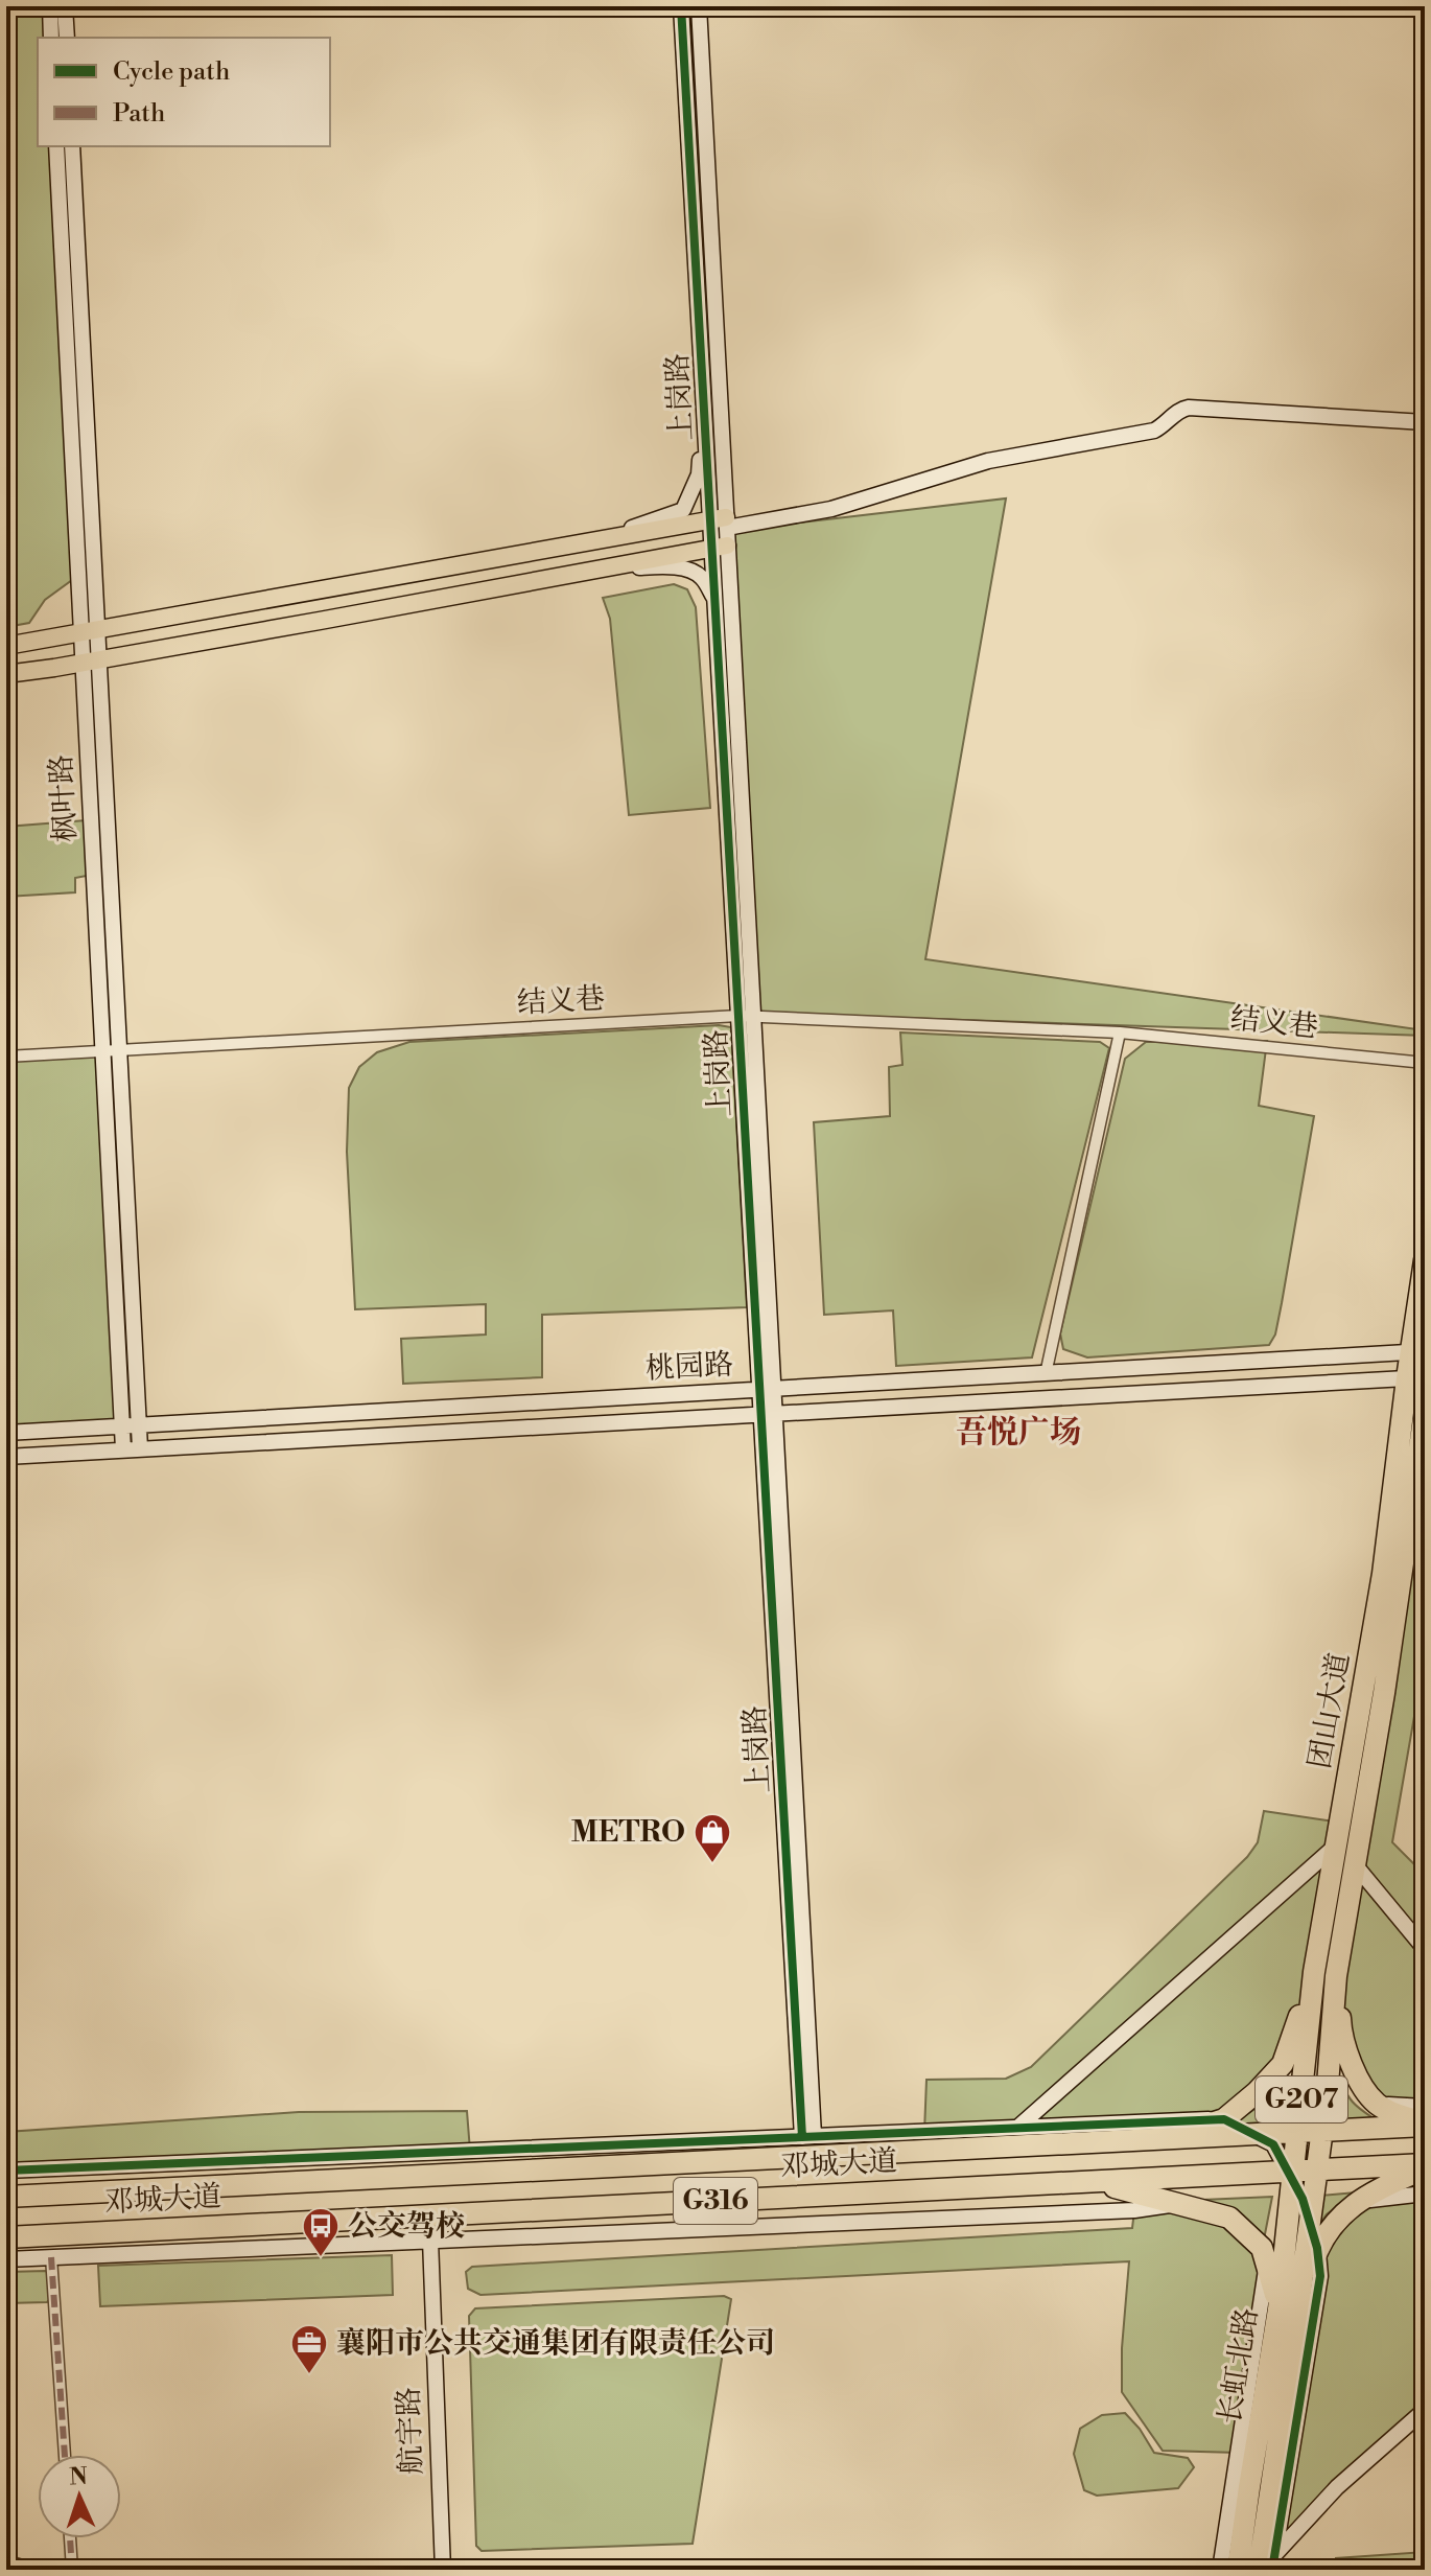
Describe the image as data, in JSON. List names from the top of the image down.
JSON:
{
  "streets": {
    "highway": [
      "团山大道",
      "G207",
      "邓城大道",
      "G316",
      "长虹北路"
    ],
    "street": [
      "上岗路",
      "枫叶路",
      "结义巷",
      "桃园路",
      "航宇路"
    ]
  },
  "crossings": [
    ["上岗路", "结义巷"],
    ["上岗路", "桃园路"],
    ["枫叶路", "结义巷"],
    ["枫叶路", "桃园路"],
    ["桃园路", "团山大道"],
    ["团山大道", "邓城大道"],
    ["团山大道", "长虹北路"],
    ["邓城大道", "长虹北路"]
  ],
  "districts": ["吾悦广场"],
  "places": {
    "shop": ["METRO"],
    "bus stop": ["公交驾校"],
    "office": ["襄阳市公共交通集团有限责任公司"]
  },
  "legend": ["Cycle path", "Path"],
  "north": "top"
}
